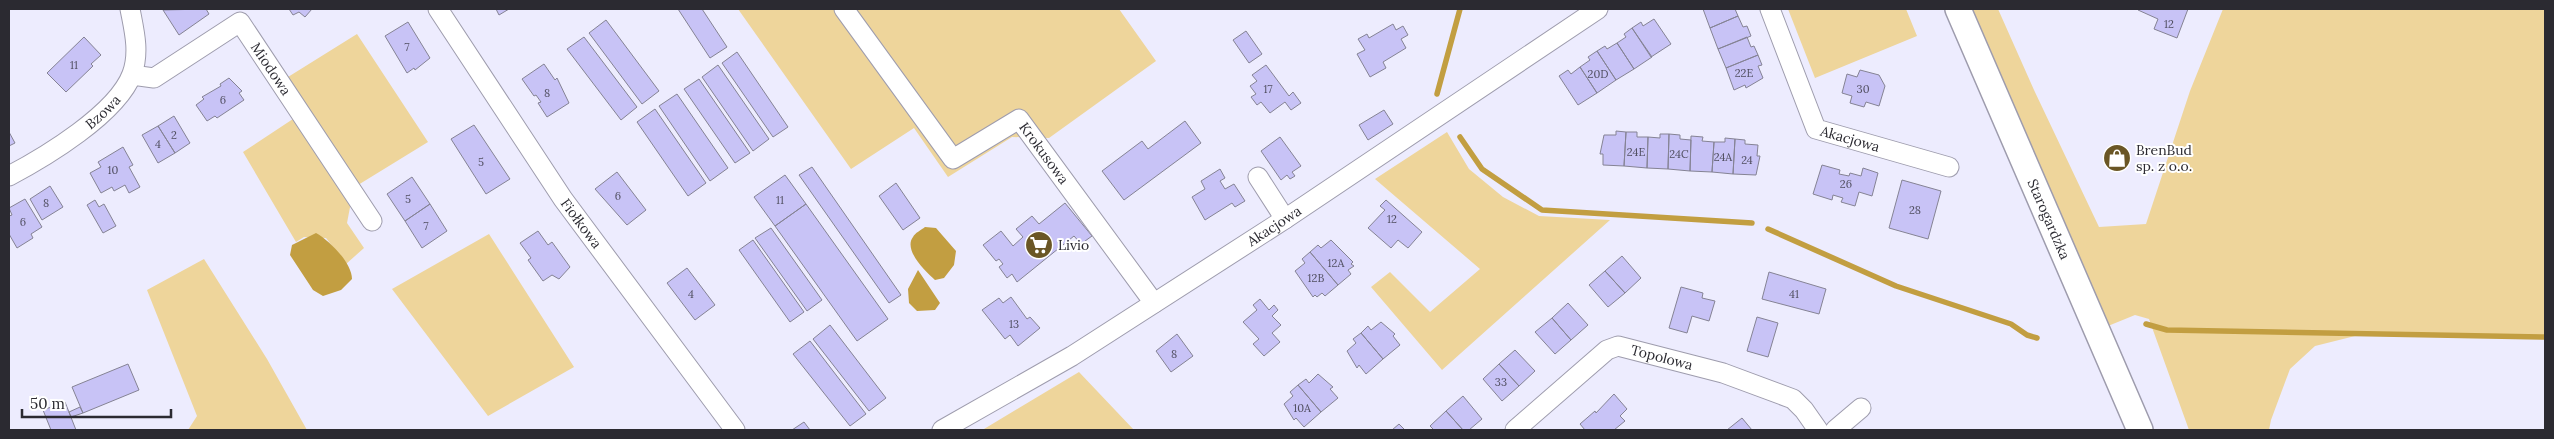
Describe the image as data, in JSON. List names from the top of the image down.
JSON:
{
  "streets": {
    "main road": ["Starogardzka"],
    "street": [
      "Miodowa",
      "Bzowa",
      "Akacjowa",
      "Krokusowa",
      "Fiołkowa",
      "Topolowa"
    ]
  },
  "crossings": [
    ["Miodowa", "Bzowa"],
    ["Akacjowa", "Krokusowa"]
  ],
  "places": {
    "shop": ["BrenBud sp. z o.o."],
    "supermarket": ["Livio"]
  },
  "house_numbers": [
    "12",
    "7",
    "11",
    "22E",
    "20D",
    "17",
    "30",
    "8",
    "6",
    "2",
    "4",
    "24E",
    "24C",
    "24A",
    "24",
    "5",
    "10",
    "26",
    "6",
    "5",
    "11",
    "8",
    "28",
    "12",
    "6",
    "7",
    "12A",
    "12B",
    "4",
    "41",
    "13",
    "8",
    "33",
    "10A"
  ],
  "scale_bar": "50 m"
}
